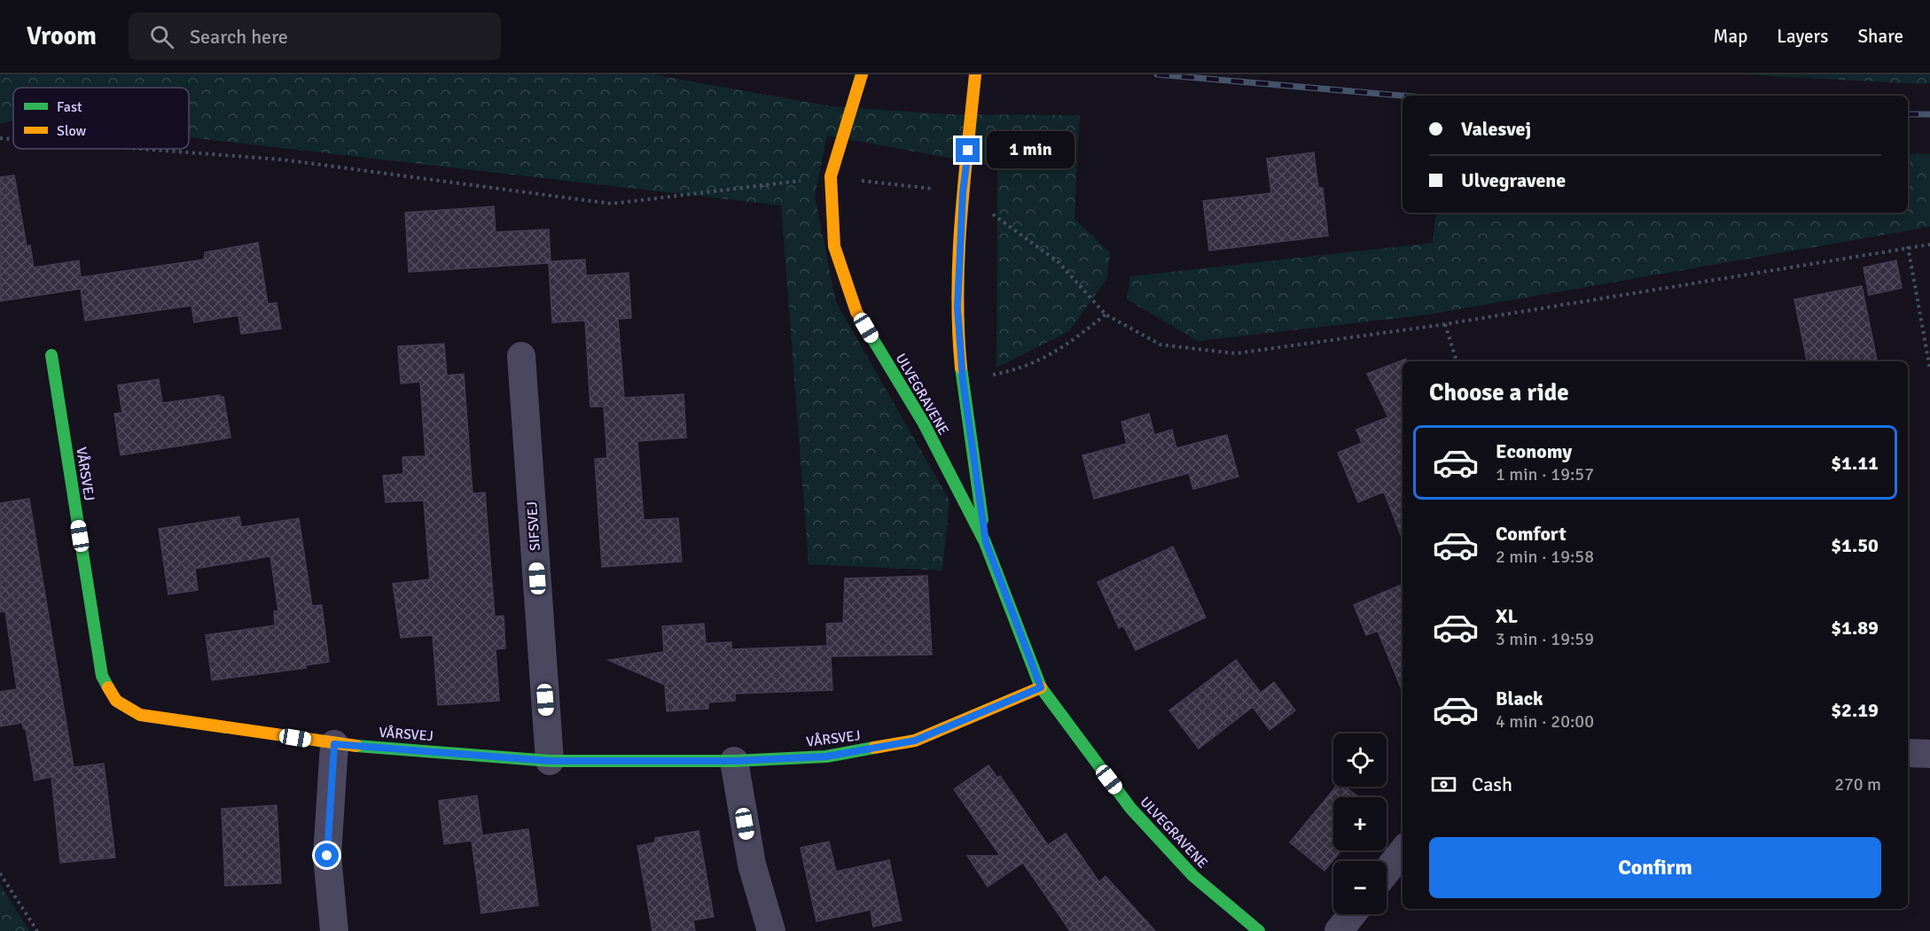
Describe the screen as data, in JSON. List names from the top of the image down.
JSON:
{
  "streets": {
    "street": ["ULVEGRAVENE", "VÅRSVEJ", "SIFSVEJ"]
  },
  "crossings": [
    ["ULVEGRAVENE", "VÅRSVEJ"],
    ["VÅRSVEJ", "SIFSVEJ"]
  ],
  "legend": ["Fast", "Slow"],
  "page": {
    "header": "Vroom",
    "search": "Search here",
    "nav": ["Map", "Layers", "Share"],
    "banner": ["Valesvej", "Ulvegravene"],
    "bubble": "1 min",
    "heading": "Choose a ride",
    "list": [
      {
        "name": "Economy",
        "note": "1 min · 19:57",
        "value": "$1.11"
      },
      {
        "name": "Comfort",
        "note": "2 min · 19:58",
        "value": "$1.50"
      },
      {
        "name": "XL",
        "note": "3 min · 19:59",
        "value": "$1.89"
      },
      {
        "name": "Black",
        "note": "4 min · 20:00",
        "value": "$2.19"
      }
    ],
    "map_buttons": ["+", "−"],
    "pay": ["Cash", "270 m"],
    "buttons": "Confirm"
  }
}
